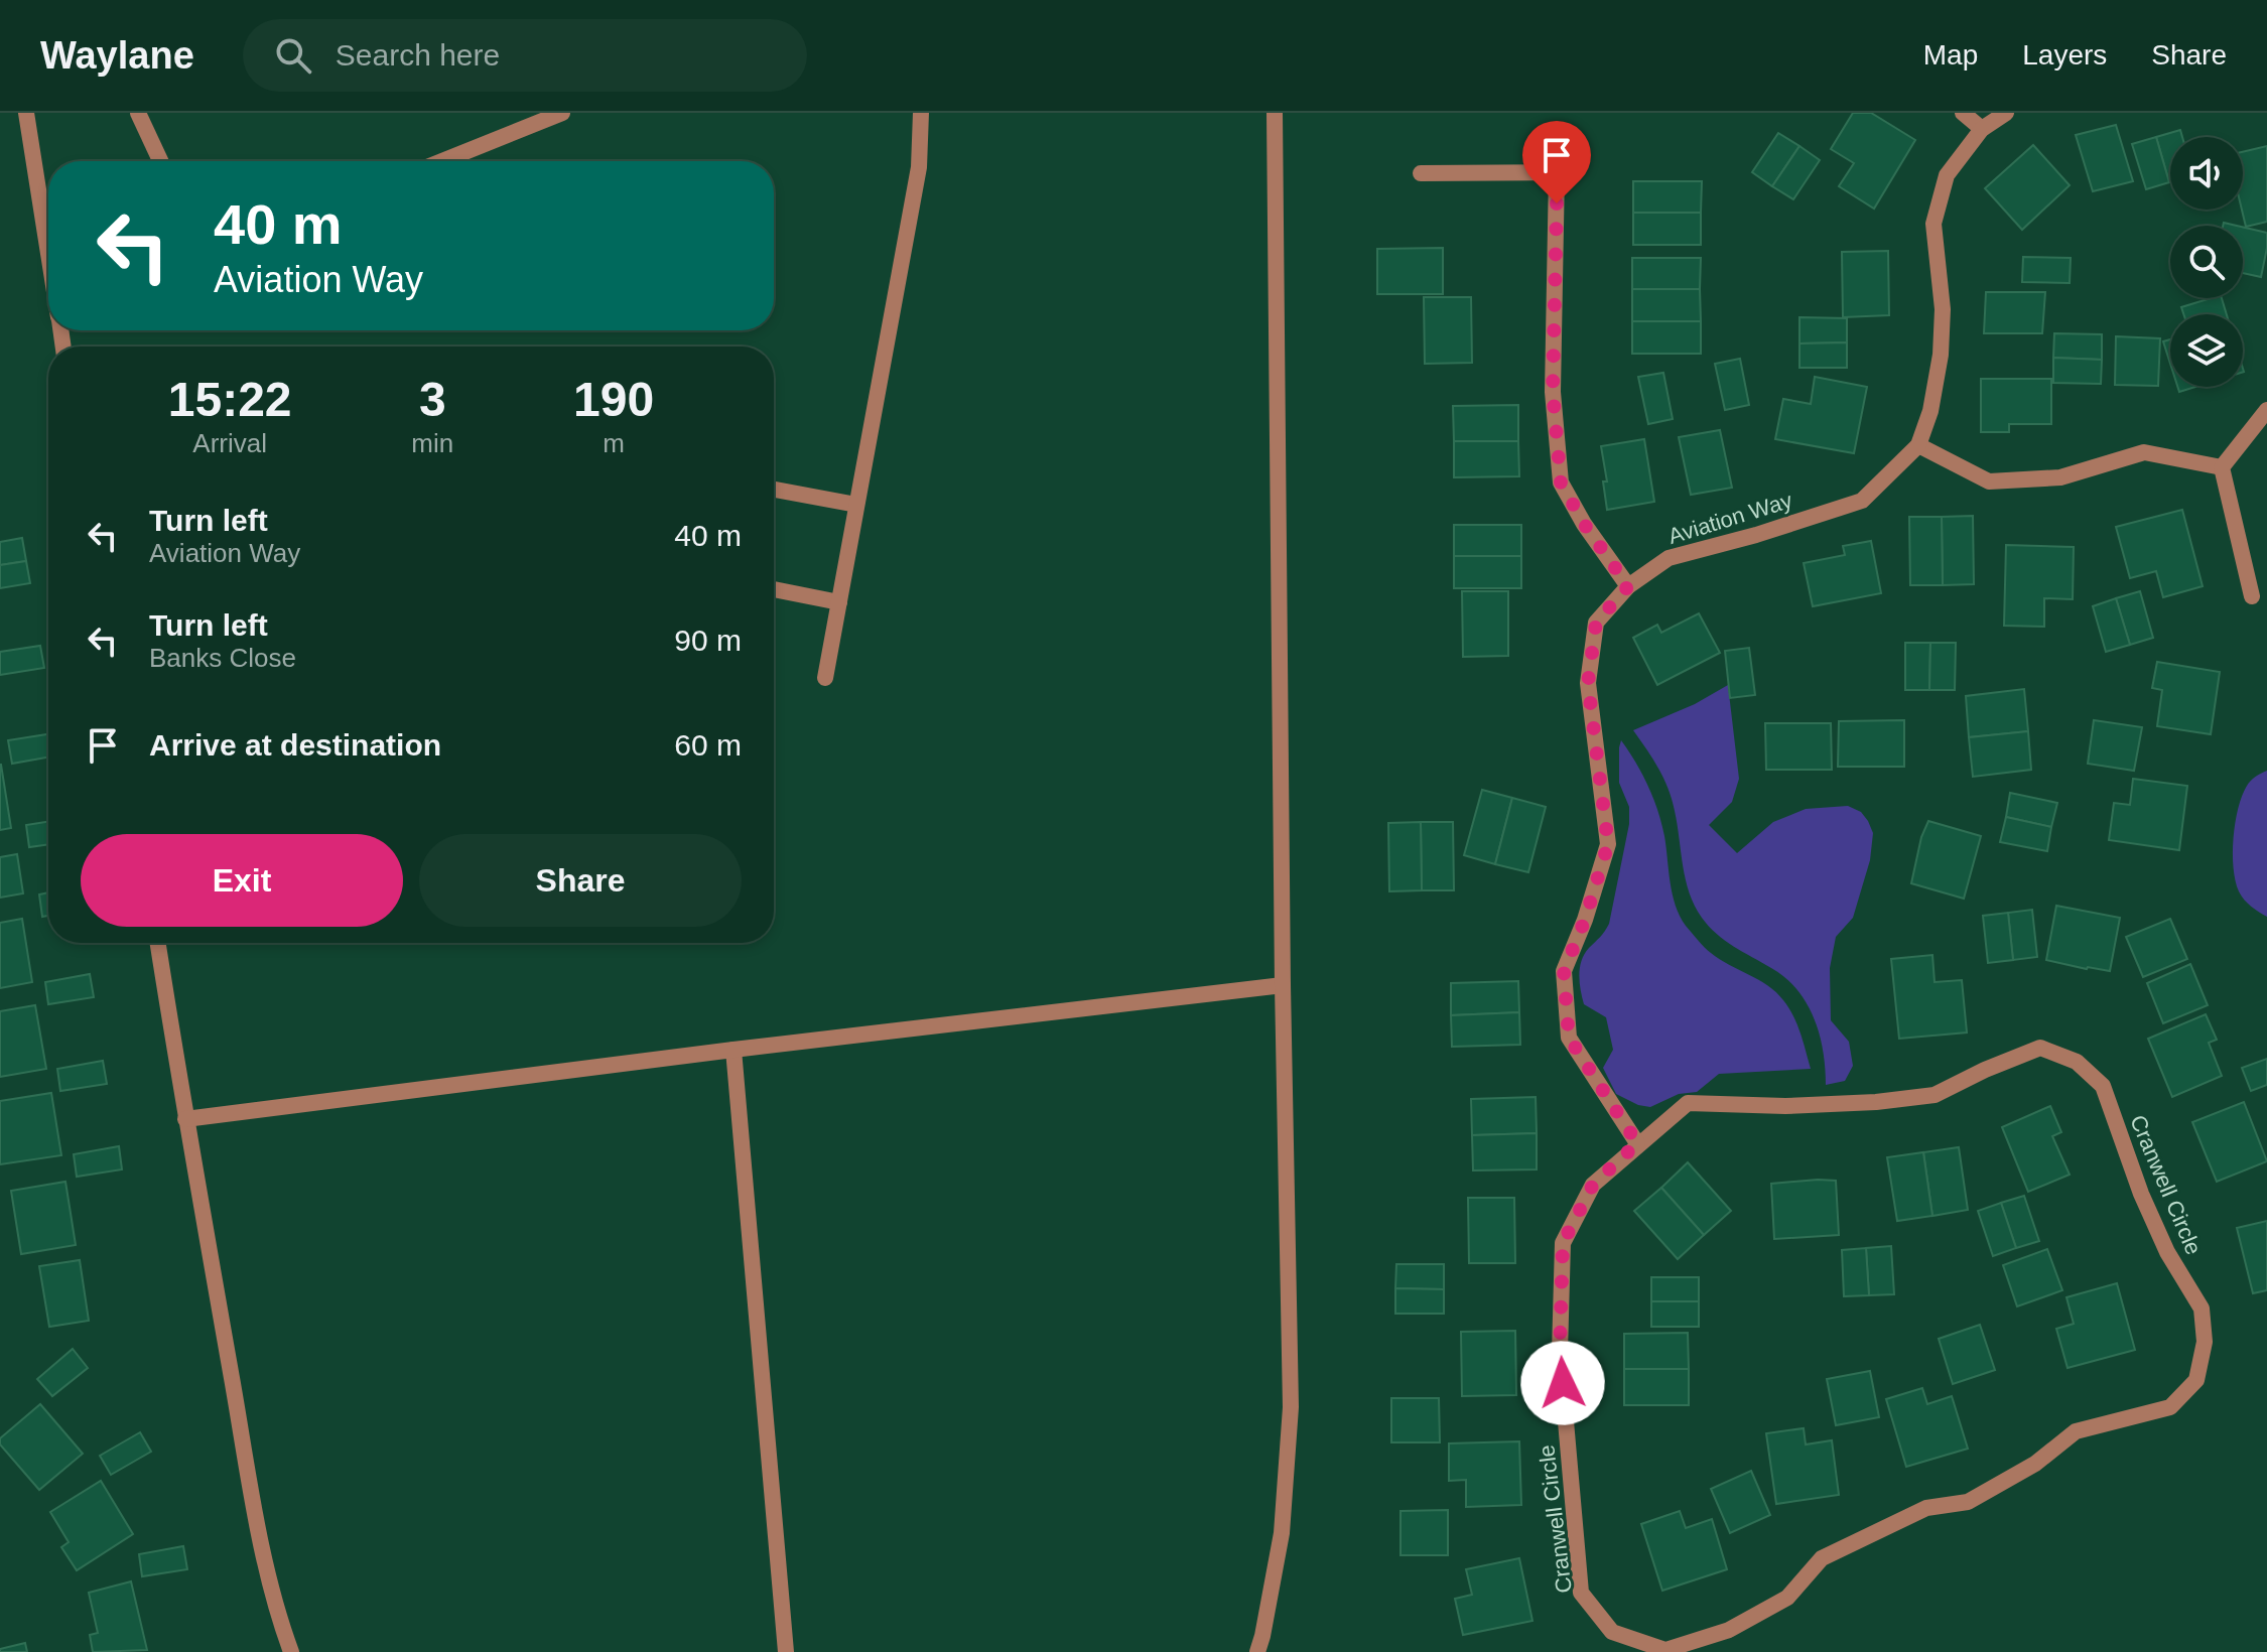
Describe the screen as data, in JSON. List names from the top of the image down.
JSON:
{
  "streets": {
    "street": ["Aviation Way", "Cranwell Circle"]
  },
  "crossings": [
    ["Aviation Way", "Cranwell Circle"]
  ],
  "page": {
    "header": "Waylane",
    "search": "Search here",
    "nav": ["Map", "Layers", "Share"],
    "turn": ["40 m", "Aviation Way"],
    "eta": [
      "15:22",
      "Arrival",
      "3",
      "min",
      "190",
      "m"
    ],
    "list": [
      {
        "name": "Turn left",
        "note": "Aviation Way",
        "value": "40 m"
      },
      {
        "name": "Turn left",
        "note": "Banks Close",
        "value": "90 m"
      },
      {
        "name": "Arrive at destination",
        "value": "60 m"
      }
    ],
    "buttons": ["Exit", "Share"]
  }
}
